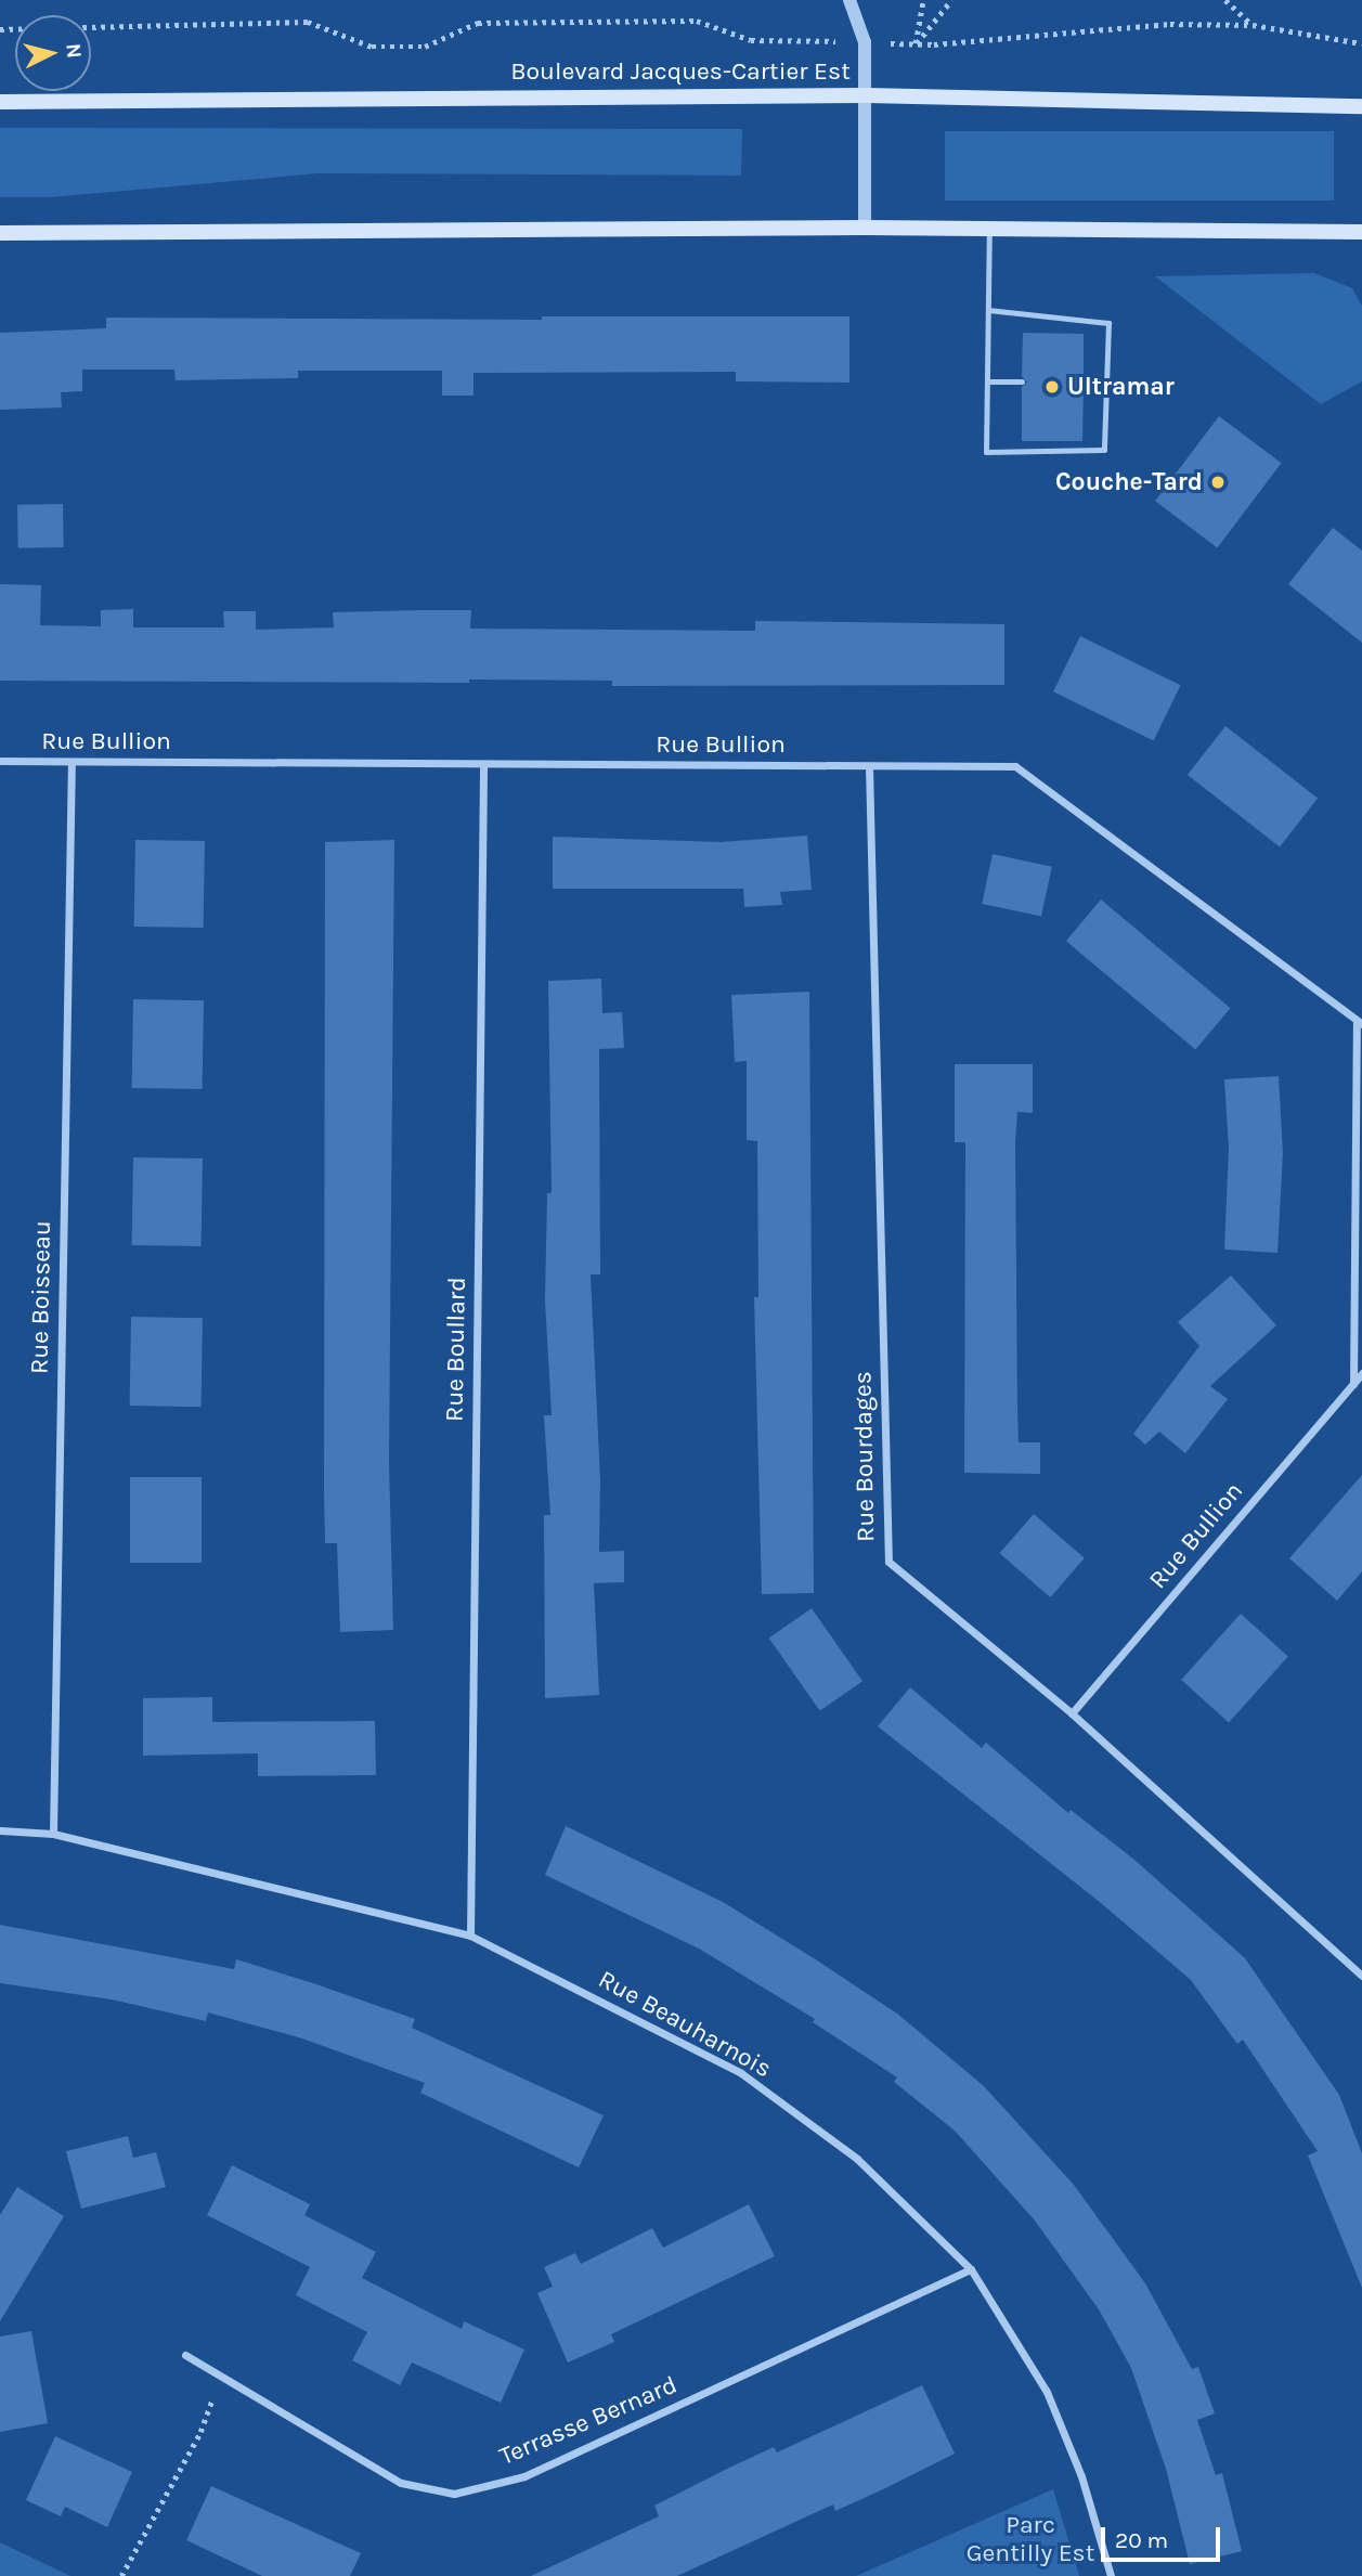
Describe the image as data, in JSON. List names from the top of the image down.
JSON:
{
  "streets": {
    "main road": ["Boulevard Jacques-Cartier Est"],
    "street": [
      "Rue Bullion",
      "Rue Boisseau",
      "Rue Boullard",
      "Rue Bourdages",
      "Rue Beauharnois",
      "Terrasse Bernard"
    ]
  },
  "crossings": [
    ["Rue Bullion", "Rue Boisseau"],
    ["Rue Bullion", "Rue Boullard"],
    ["Rue Bullion", "Rue Bourdages"],
    ["Rue Boisseau", "Rue Beauharnois"],
    ["Rue Boullard", "Rue Beauharnois"],
    ["Rue Beauharnois", "Terrasse Bernard"]
  ],
  "parks": ["Parc Gentilly Est"],
  "places": ["Ultramar", "Couche-Tard"],
  "scale_bar": "20 m",
  "north": "right"
}
